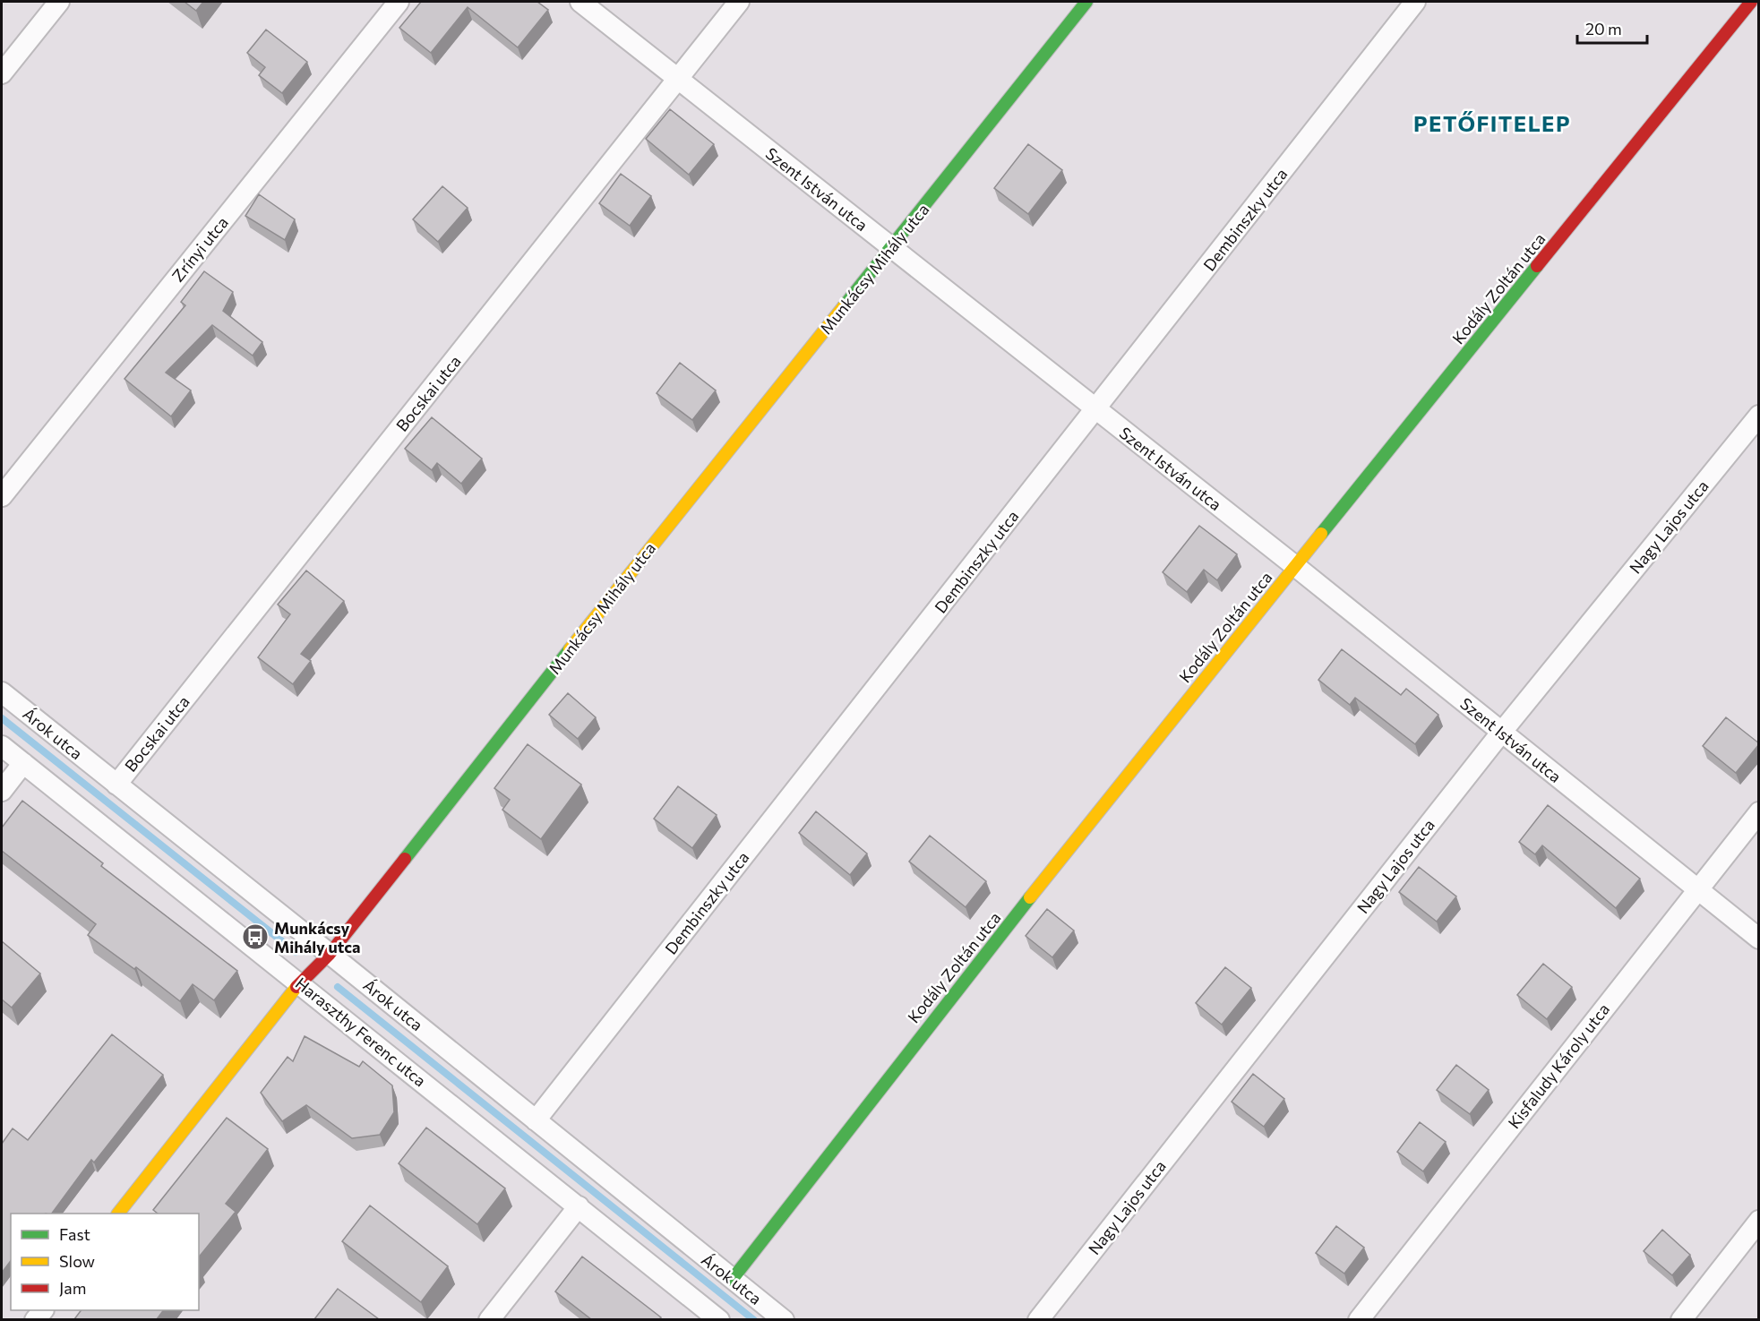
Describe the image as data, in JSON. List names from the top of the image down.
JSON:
{
  "streets": {
    "street": [
      "Szent István utca",
      "Dembinszky utca",
      "Zrínyi utca",
      "Munkácsy Mihály utca",
      "Kodály Zoltán utca",
      "Bocskai utca",
      "Nagy Lajos utca",
      "Árok utca",
      "Haraszthy Ferenc utca",
      "Kisfaludy Károly utca"
    ]
  },
  "crossings": [
    ["Szent István utca", "Dembinszky utca"],
    ["Szent István utca", "Munkácsy Mihály utca"],
    ["Szent István utca", "Kodály Zoltán utca"],
    ["Szent István utca", "Bocskai utca"],
    ["Szent István utca", "Nagy Lajos utca"],
    ["Szent István utca", "Kisfaludy Károly utca"],
    ["Dembinszky utca", "Árok utca"],
    ["Munkácsy Mihály utca", "Árok utca"],
    ["Munkácsy Mihály utca", "Haraszthy Ferenc utca"],
    ["Kodály Zoltán utca", "Árok utca"],
    ["Bocskai utca", "Árok utca"]
  ],
  "districts": ["PETŐFITELEP"],
  "places": {
    "bus stop": ["Munkácsy Mihály utca"]
  },
  "legend": ["Fast", "Slow", "Jam"],
  "scale_bar": "20 m"
}
